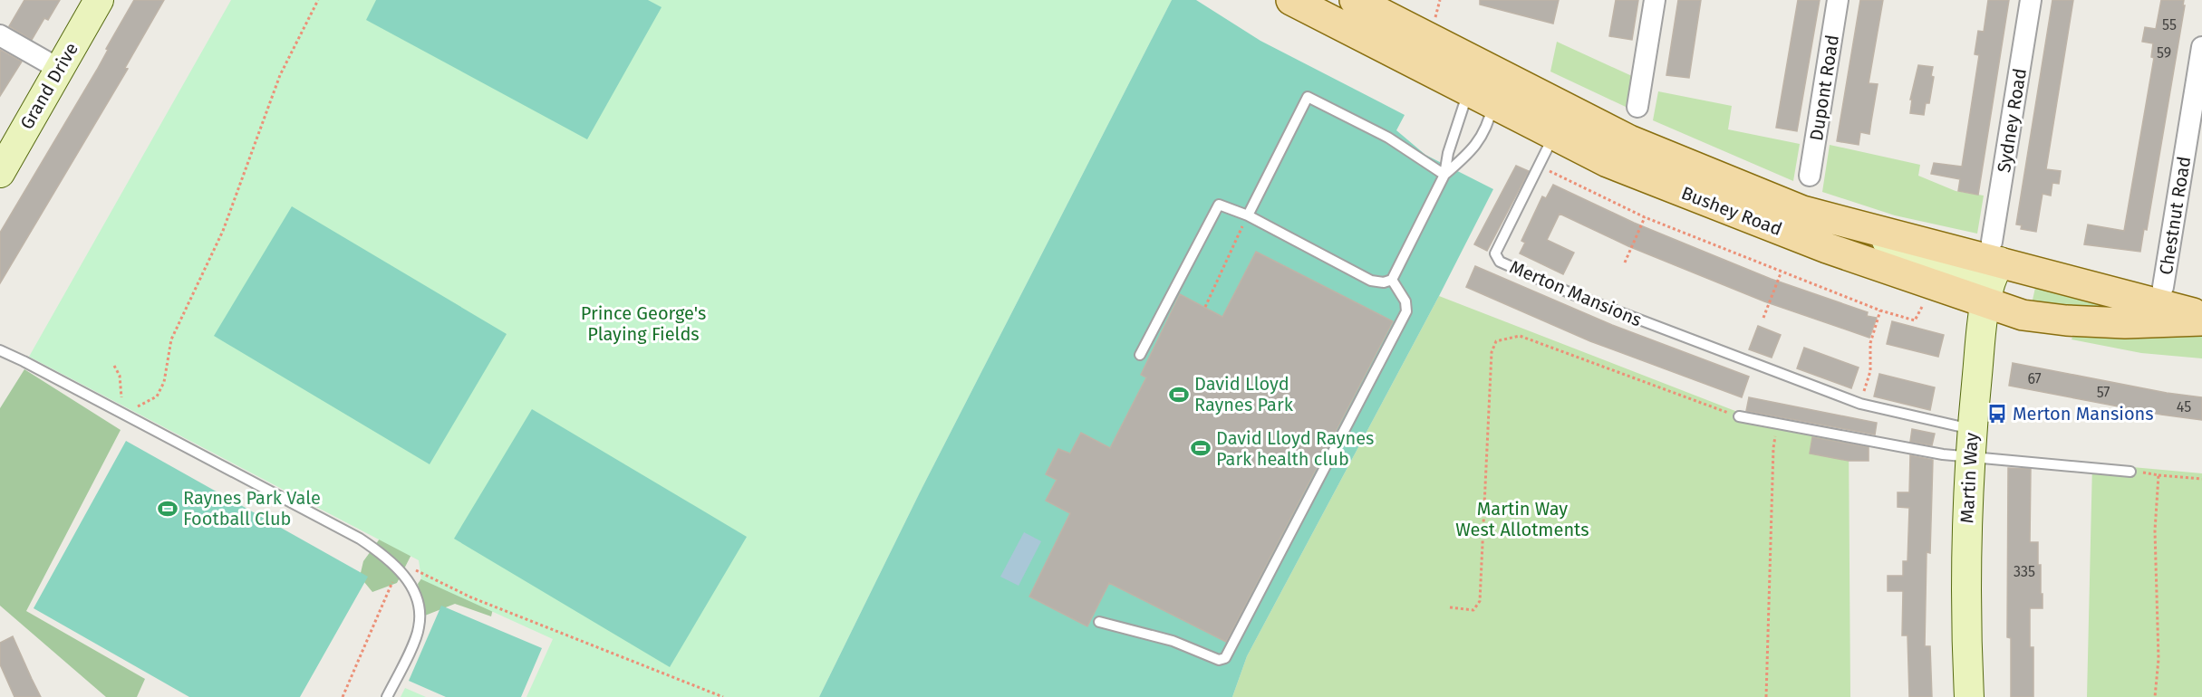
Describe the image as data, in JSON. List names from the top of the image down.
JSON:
{
  "streets": {
    "main road": ["Grand Drive", "Bushey Road", "Martin Way"],
    "street": ["Dupont Road", "Sydney Road", "Chestnut Road"],
    "lane": ["Merton Mansions"]
  },
  "crossings": [
    ["Sydney Road", "Bushey Road"],
    ["Sydney Road", "Martin Way"],
    ["Bushey Road", "Merton Mansions"],
    ["Bushey Road", "Martin Way"],
    ["Merton Mansions", "Martin Way"]
  ],
  "parks": ["Prince George's Playing Fields", "Martin Way West Allotments"],
  "places": {
    "sports": ["David Lloyd Raynes Park", "David Lloyd Raynes Park health club", "Raynes Park Vale Football Club"],
    "bus stop": ["Merton Mansions"]
  },
  "house_numbers": [
    "55",
    "59",
    "67",
    "57",
    "45",
    "335"
  ]
}
